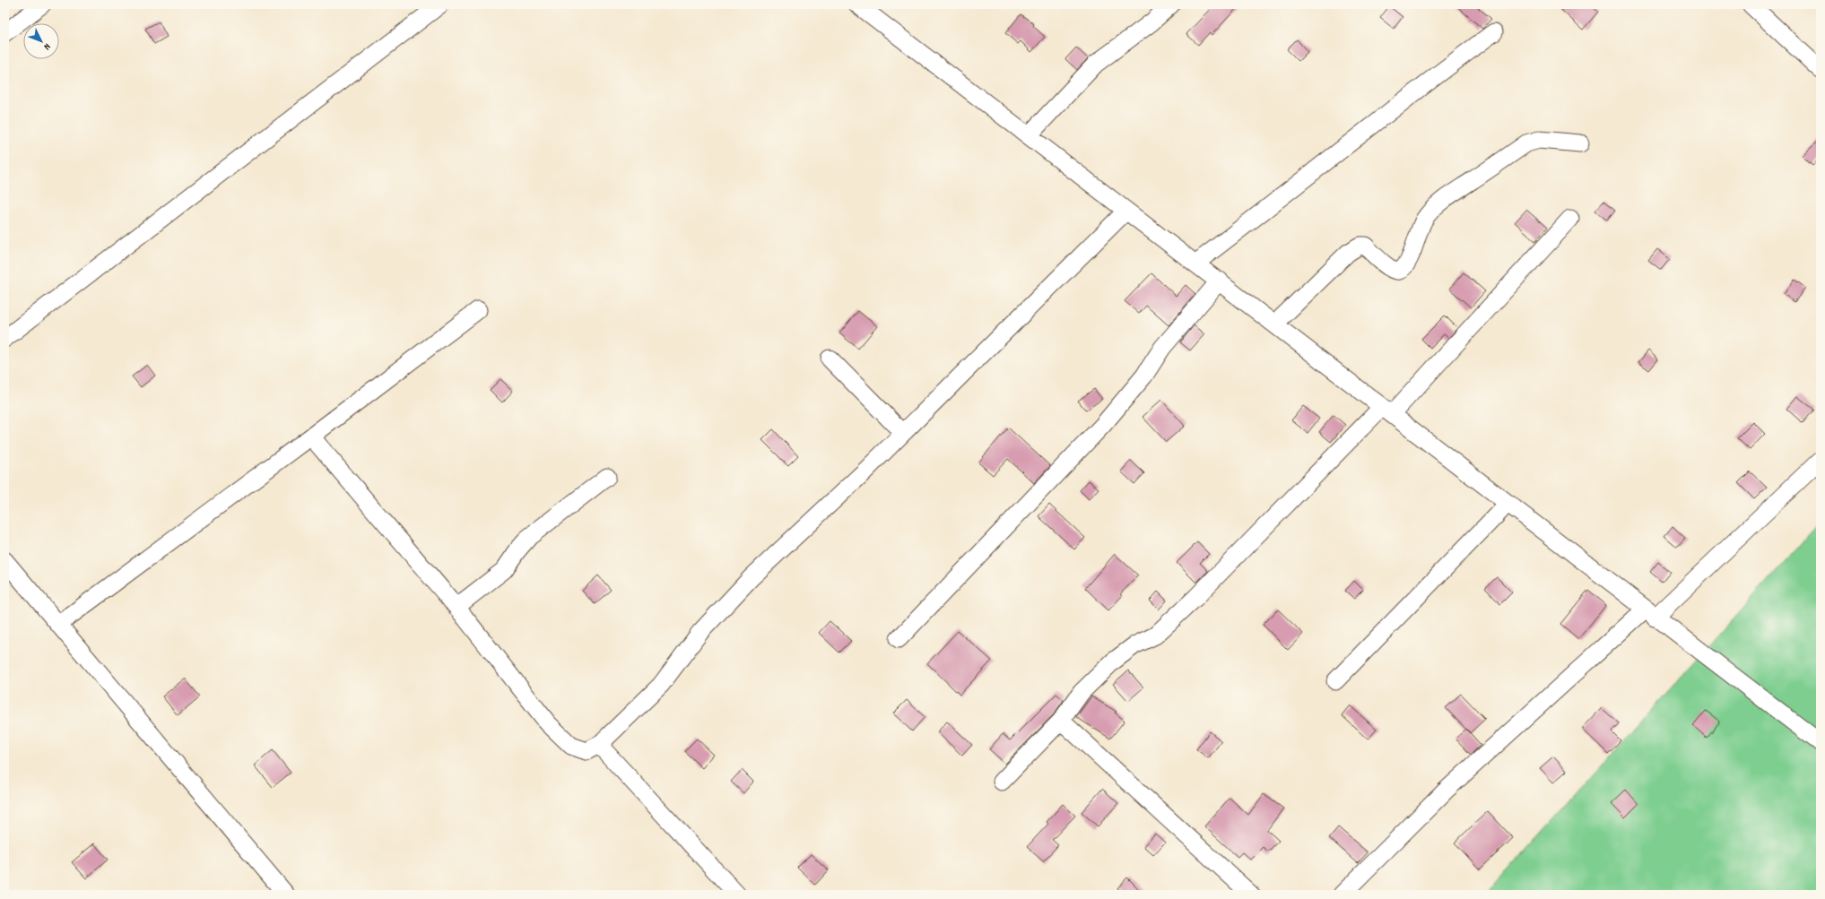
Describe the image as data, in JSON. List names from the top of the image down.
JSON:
{
  "north": "bottom right"
}
